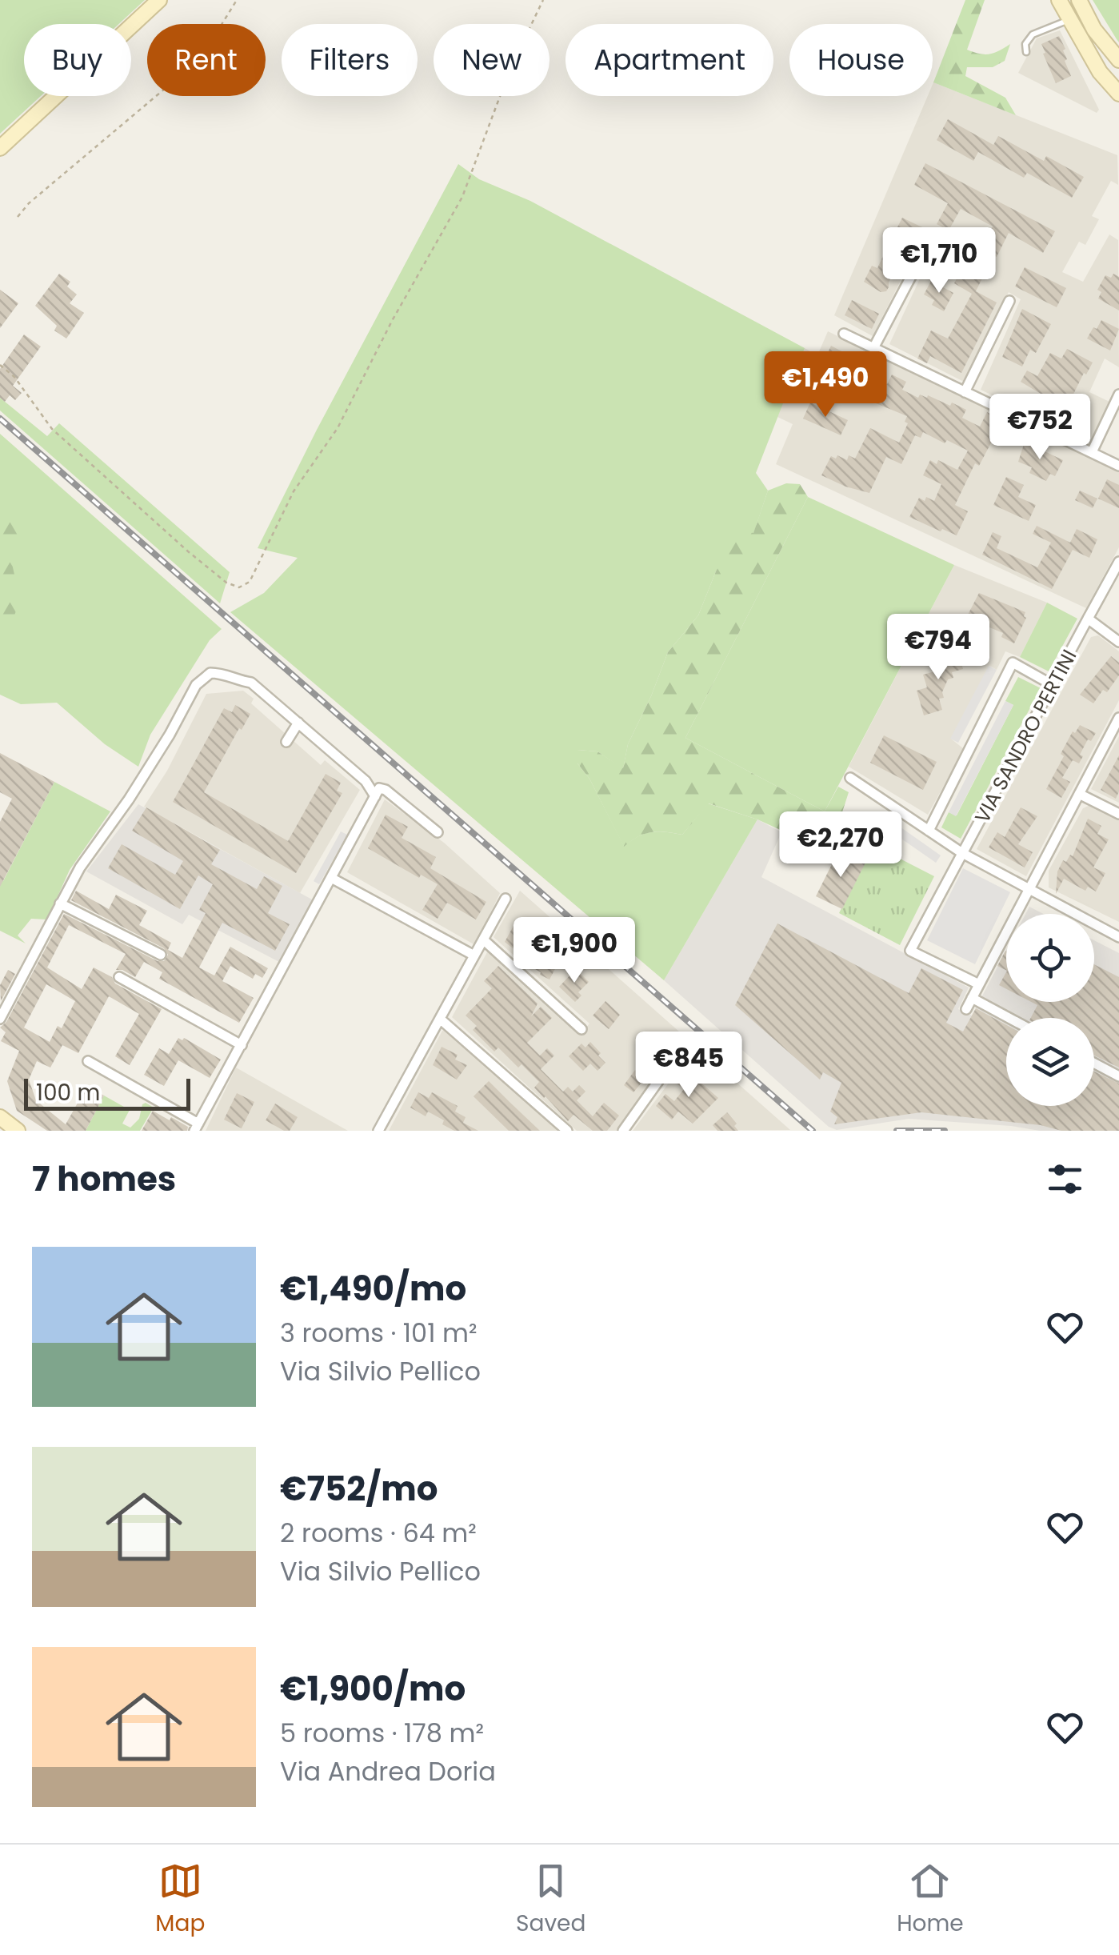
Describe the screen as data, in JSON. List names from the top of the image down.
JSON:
{
  "streets": {
    "street": ["VIA SANDRO PERTINI"]
  },
  "scale_bar": "100 m",
  "page": {
    "chip": [
      "Buy",
      "Rent",
      "Filters",
      "New",
      "Apartment",
      "House"
    ],
    "price": [
      "€1,710",
      "€1,490",
      "€752",
      "€794",
      "€2,270",
      "€1,900",
      "€845"
    ],
    "scale": "100 m",
    "heading": "7 homes",
    "list": [
      {
        "name": "€1,490/mo",
        "note": "3 rooms · 101 m² · Via Silvio Pellico"
      },
      {
        "name": "€752/mo",
        "note": "2 rooms · 64 m² · Via Silvio Pellico"
      },
      {
        "name": "€1,900/mo",
        "note": "5 rooms · 178 m² · Via Andrea Doria"
      }
    ],
    "tabs": ["Map", "Saved", "Home"]
  }
}
